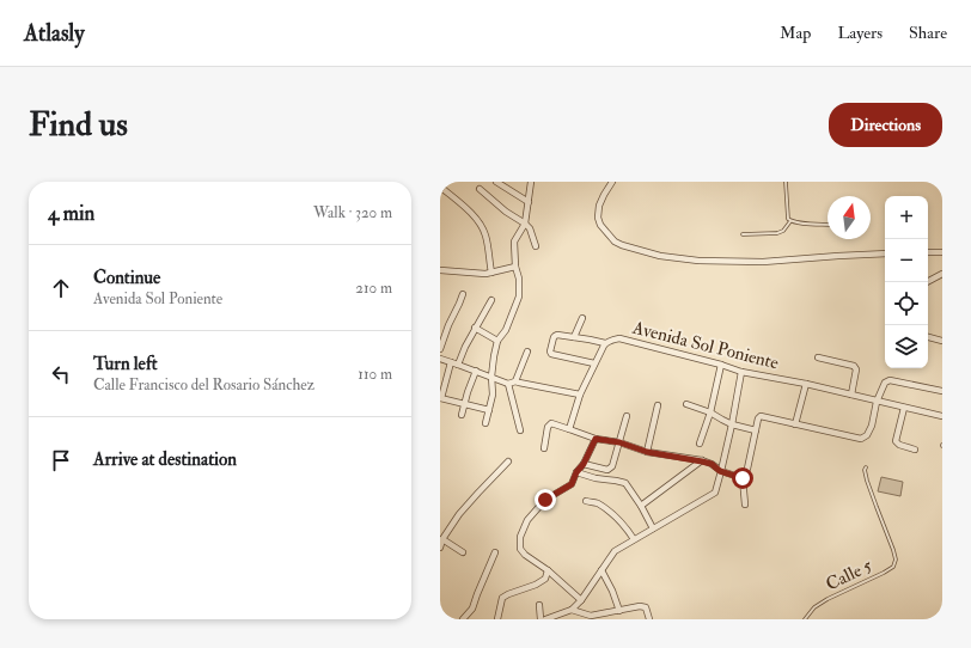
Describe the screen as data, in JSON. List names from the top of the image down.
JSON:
{
  "streets": {
    "street": ["Avenida Sol Poniente"],
    "lane": ["Calle 5"]
  },
  "north": "top",
  "page": {
    "header": "Atlasly",
    "nav": ["Map", "Layers", "Share"],
    "buttons": "Directions",
    "title": "Find us",
    "heading": ["4 min", "Walk · 320 m"],
    "map_buttons": ["+", "−"],
    "list": [
      ["Continue", "Avenida Sol Poniente", "210 m"],
      ["Turn left", "Calle Francisco del Rosario Sánchez", "110 m"],
      "Arrive at destination"
    ]
  }
}
